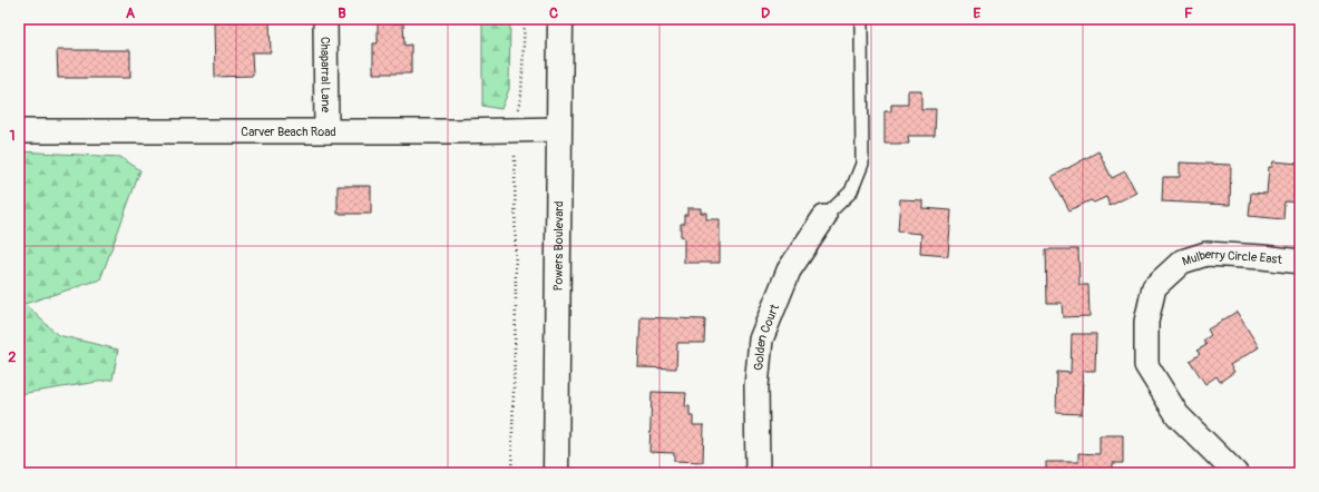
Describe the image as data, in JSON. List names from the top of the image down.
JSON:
{
  "streets": {
    "main road": ["Powers Boulevard"],
    "street": [
      "Chaparral Lane",
      "Carver Beach Road",
      "Mulberry Circle East",
      "Golden Court"
    ]
  },
  "crossings": [
    ["Chaparral Lane", "Carver Beach Road"],
    ["Carver Beach Road", "Powers Boulevard"]
  ],
  "grid": {
    "columns": [
      "A",
      "B",
      "C",
      "D",
      "E",
      "F"
    ],
    "rows": ["1", "2"]
  }
}
